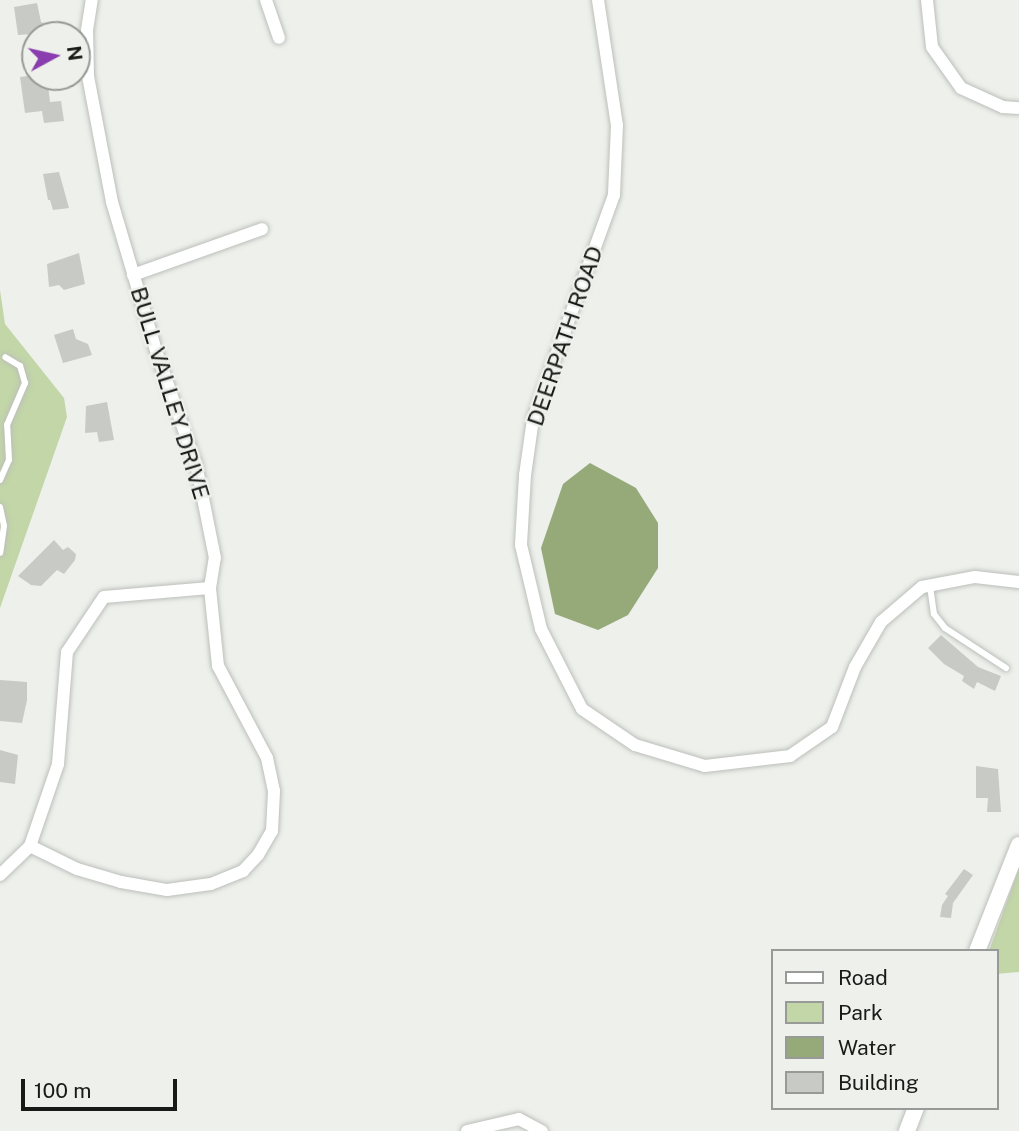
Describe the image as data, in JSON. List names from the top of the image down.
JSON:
{
  "streets": {
    "street": ["DEERPATH ROAD", "BULL VALLEY DRIVE"]
  },
  "legend": [
    "Road",
    "Park",
    "Water",
    "Building"
  ],
  "scale_bar": "100 m",
  "north": "right"
}
